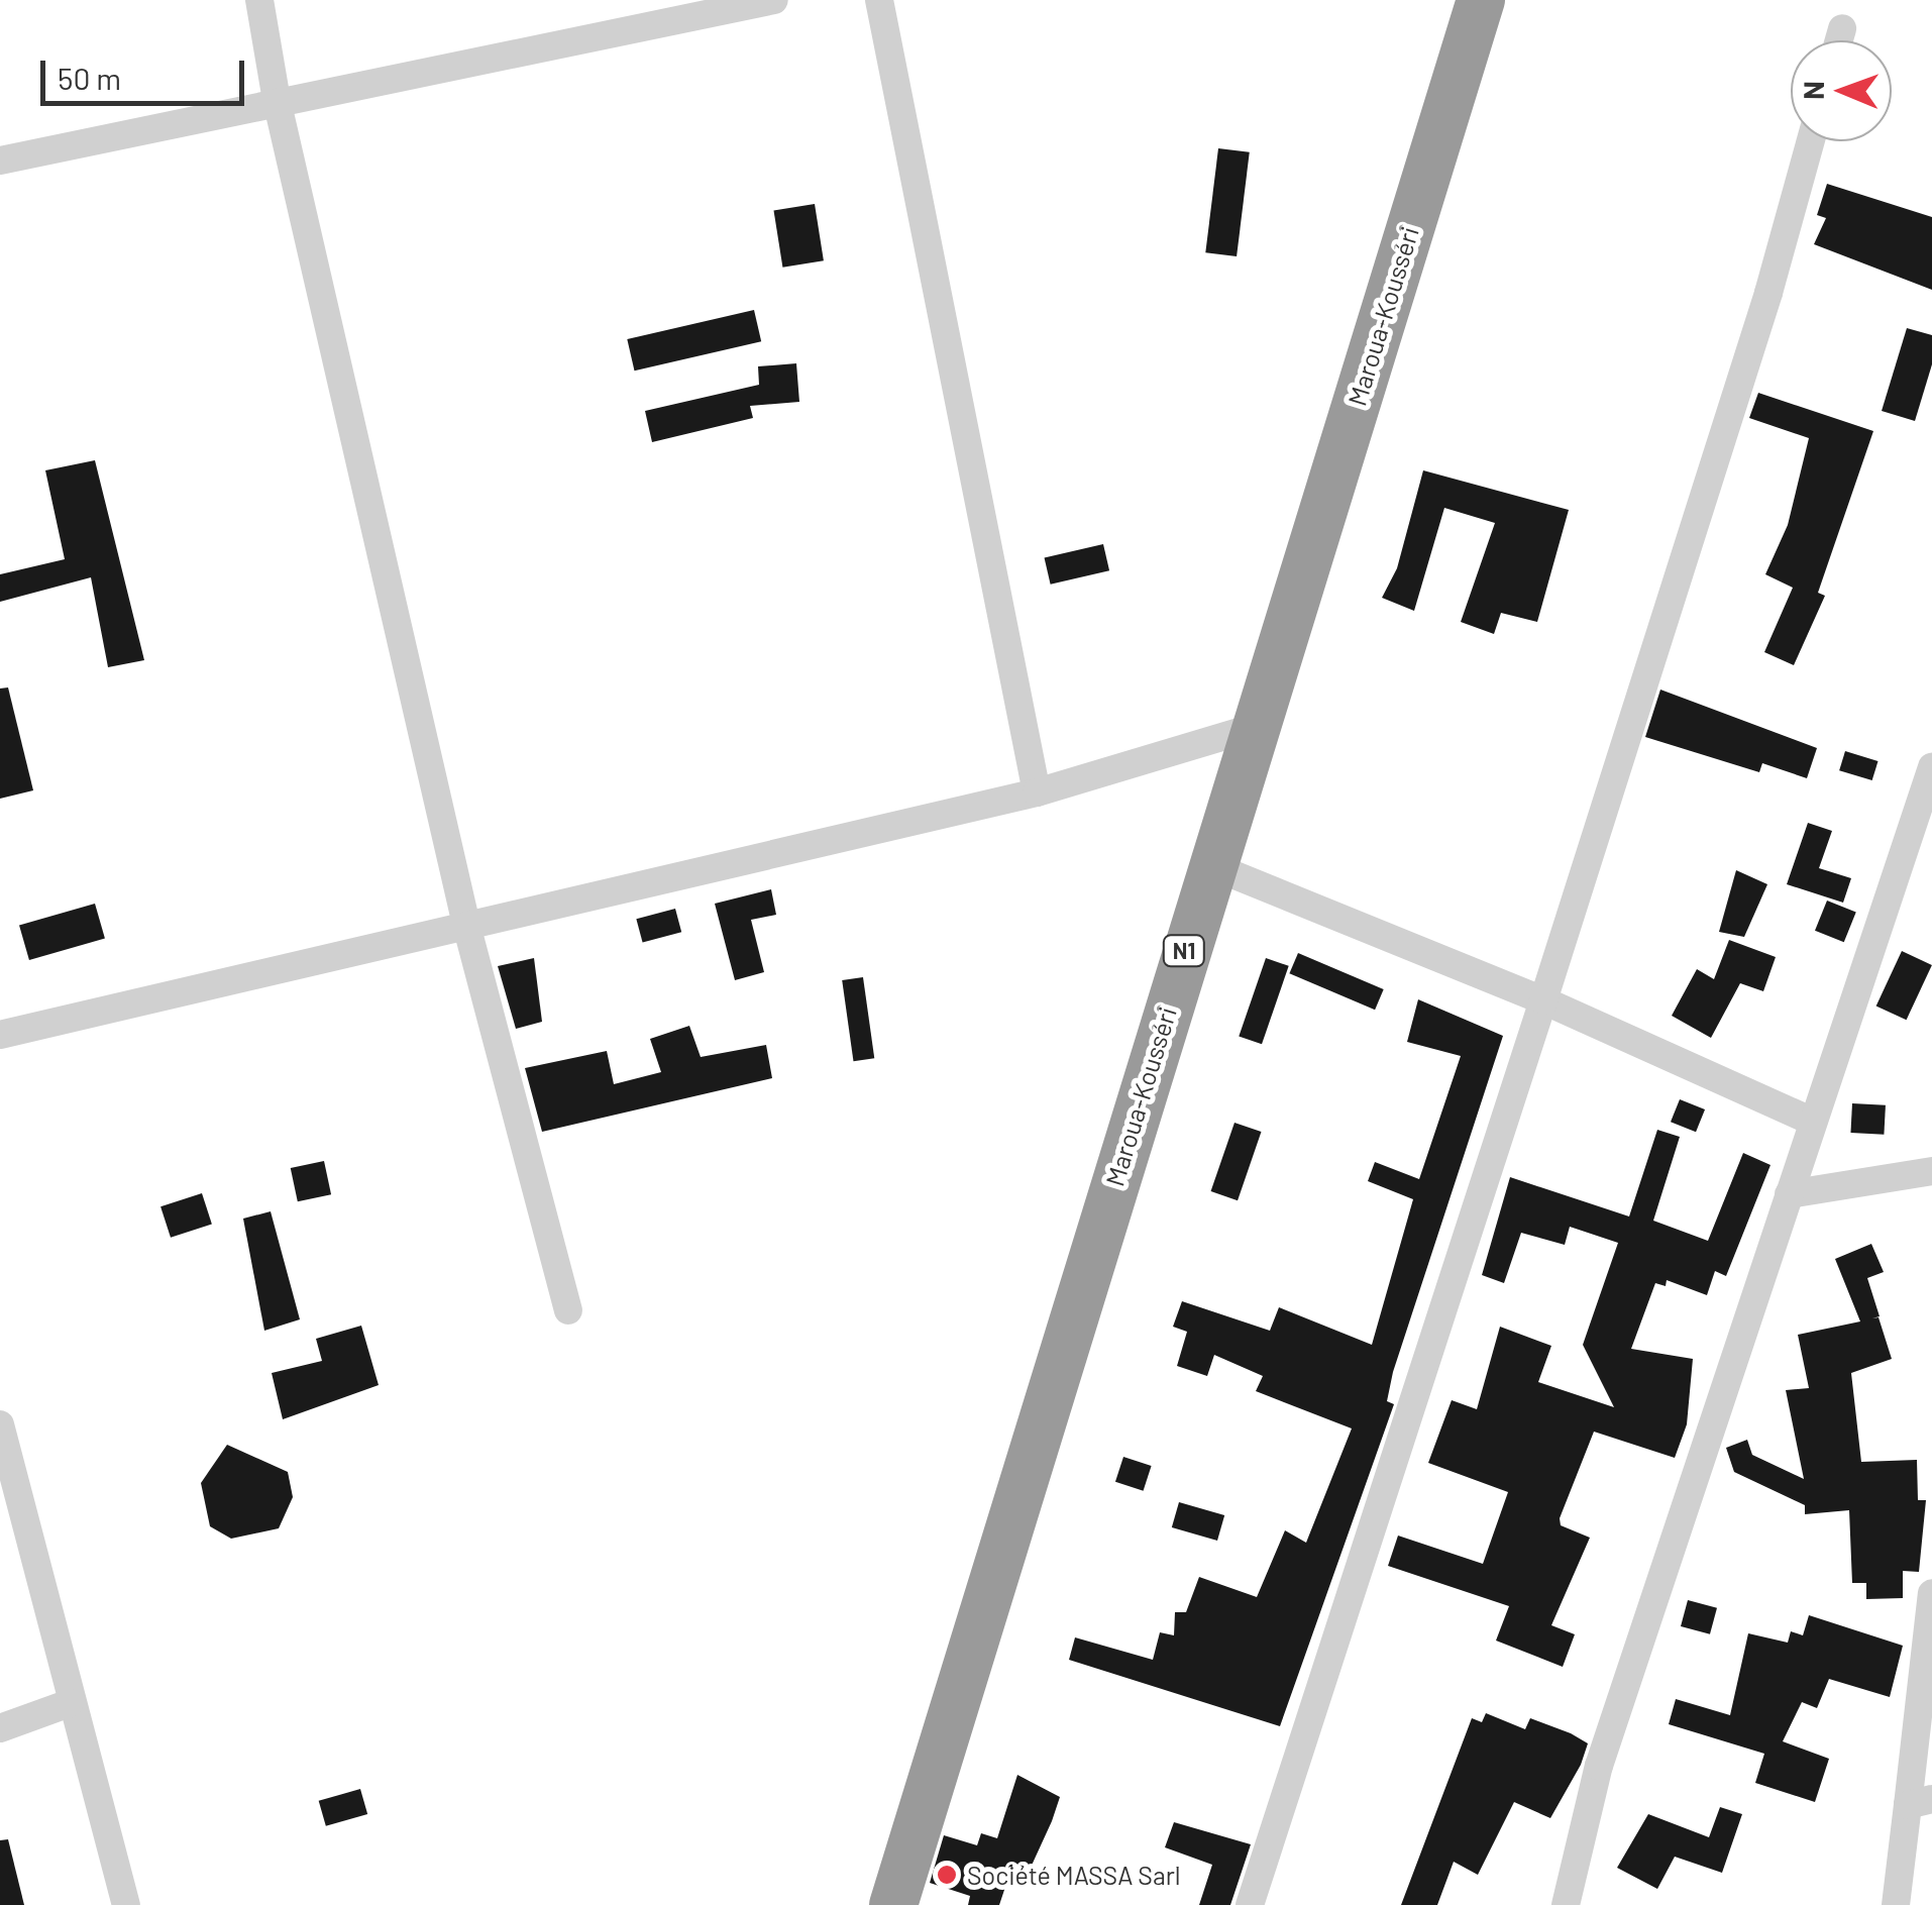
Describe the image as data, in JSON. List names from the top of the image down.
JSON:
{
  "streets": {
    "highway": ["Maroua-Kousséri", "N1"]
  },
  "places": ["Société MASSA Sarl"],
  "scale_bar": "50 m",
  "north": "left"
}
